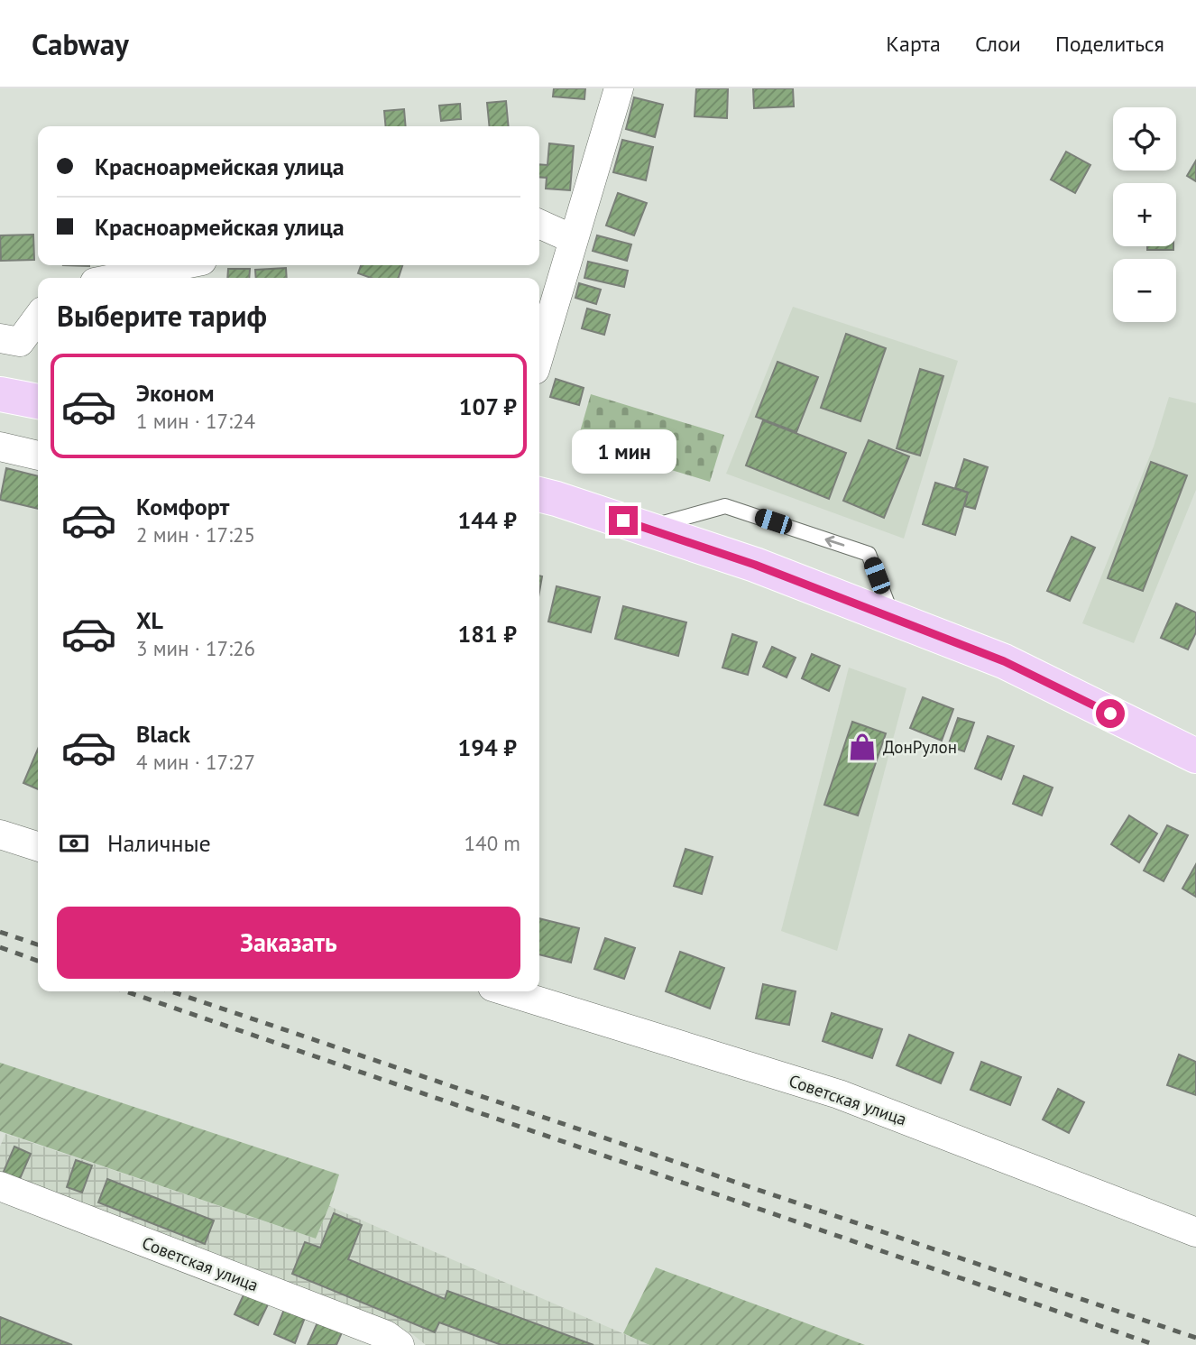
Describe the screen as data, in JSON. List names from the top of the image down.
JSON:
{
  "streets": {
    "street": ["Советская улица"]
  },
  "places": {
    "shop": ["ДонРулон"]
  },
  "page": {
    "header": "Cabway",
    "nav": ["Карта", "Слои", "Поделиться"],
    "map_buttons": ["+", "−"],
    "banner": ["Красноармейская улица", "Красноармейская улица"],
    "heading": "Выберите тариф",
    "list": [
      {
        "name": "Эконом",
        "note": "1 мин · 17:24",
        "value": "107 ₽"
      },
      {
        "name": "Комфорт",
        "note": "2 мин · 17:25",
        "value": "144 ₽"
      },
      {
        "name": "XL",
        "note": "3 мин · 17:26",
        "value": "181 ₽"
      },
      {
        "name": "Black",
        "note": "4 мин · 17:27",
        "value": "194 ₽"
      }
    ],
    "bubble": "1 мин",
    "pay": ["Наличные", "140 m"],
    "buttons": "Заказать"
  }
}
